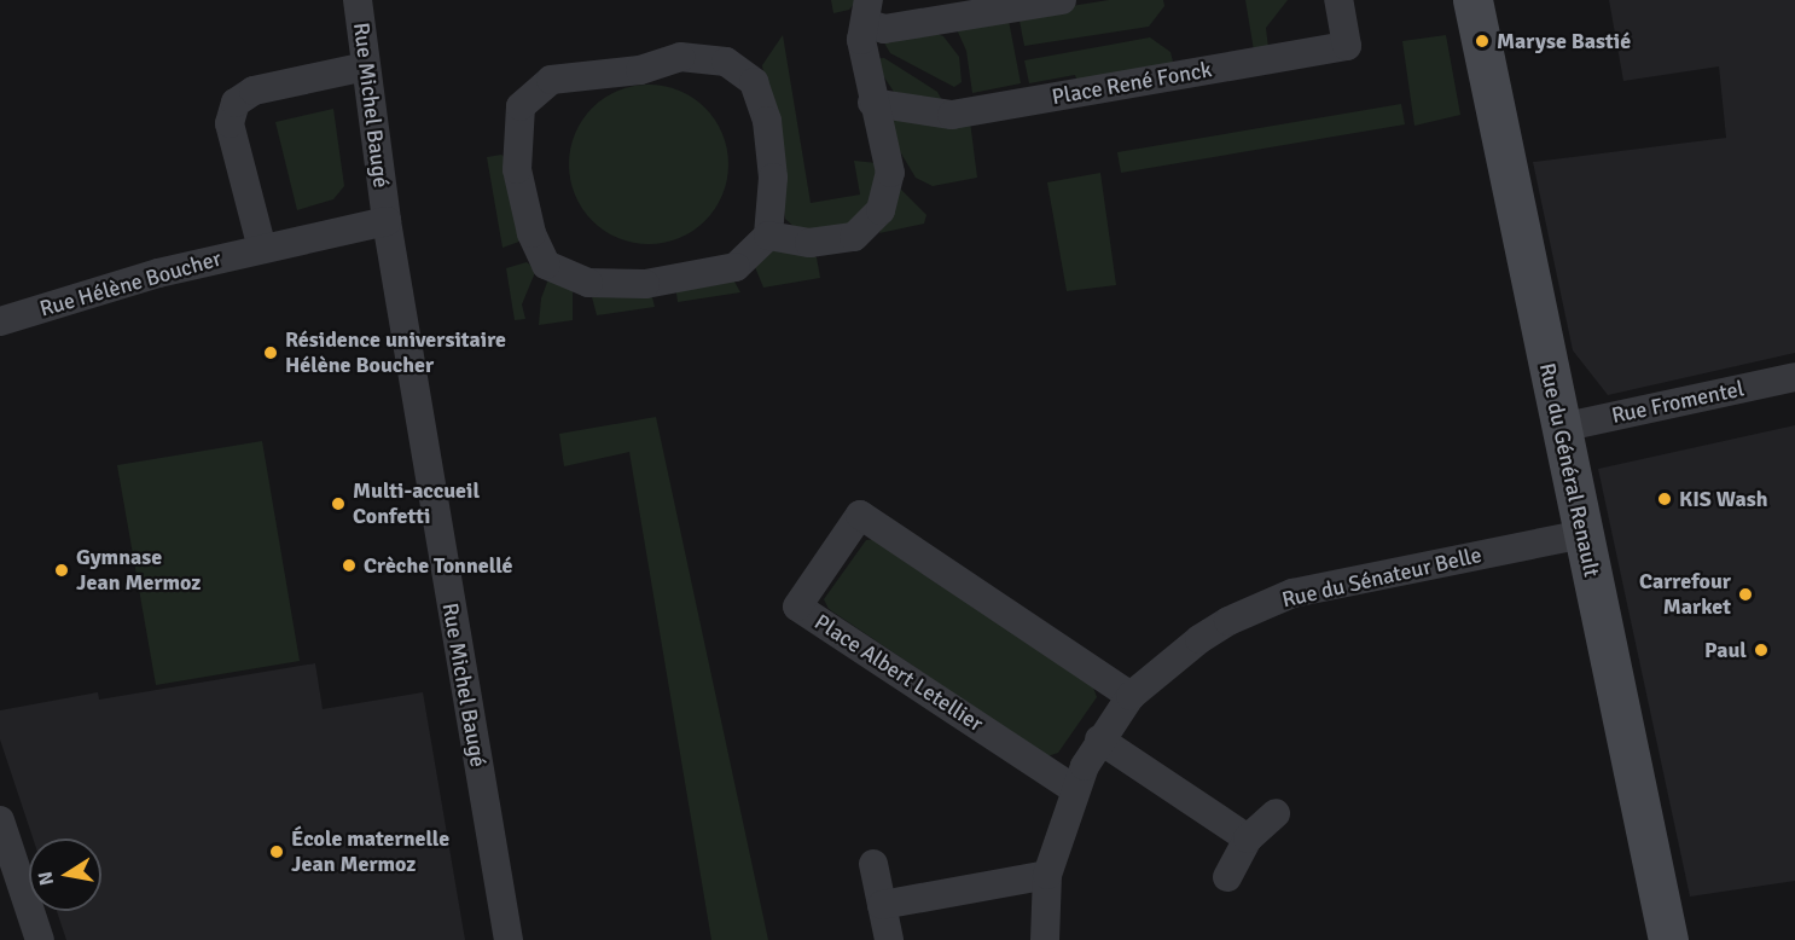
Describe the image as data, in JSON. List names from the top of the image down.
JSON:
{
  "streets": {
    "street": [
      "Place René Fonck",
      "Rue Michel Baugé",
      "Rue Hélène Boucher",
      "Rue Fromentel",
      "Rue du Général Renault",
      "Rue du Sénateur Belle",
      "Place Albert Letellier"
    ]
  },
  "crossings": [
    ["Rue Michel Baugé", "Rue Hélène Boucher"],
    ["Rue Fromentel", "Rue du Général Renault"],
    ["Rue du Général Renault", "Rue du Sénateur Belle"],
    ["Rue du Sénateur Belle", "Place Albert Letellier"]
  ],
  "places": [
    "Maryse Bastié",
    "Résidence universitaire Hélène Boucher",
    "KIS Wash",
    "Multi-accueil Confetti",
    "Crèche Tonnellé",
    "Gymnase Jean Mermoz",
    "Carrefour Market",
    "Paul",
    "École maternelle Jean Mermoz"
  ],
  "north": "left"
}
